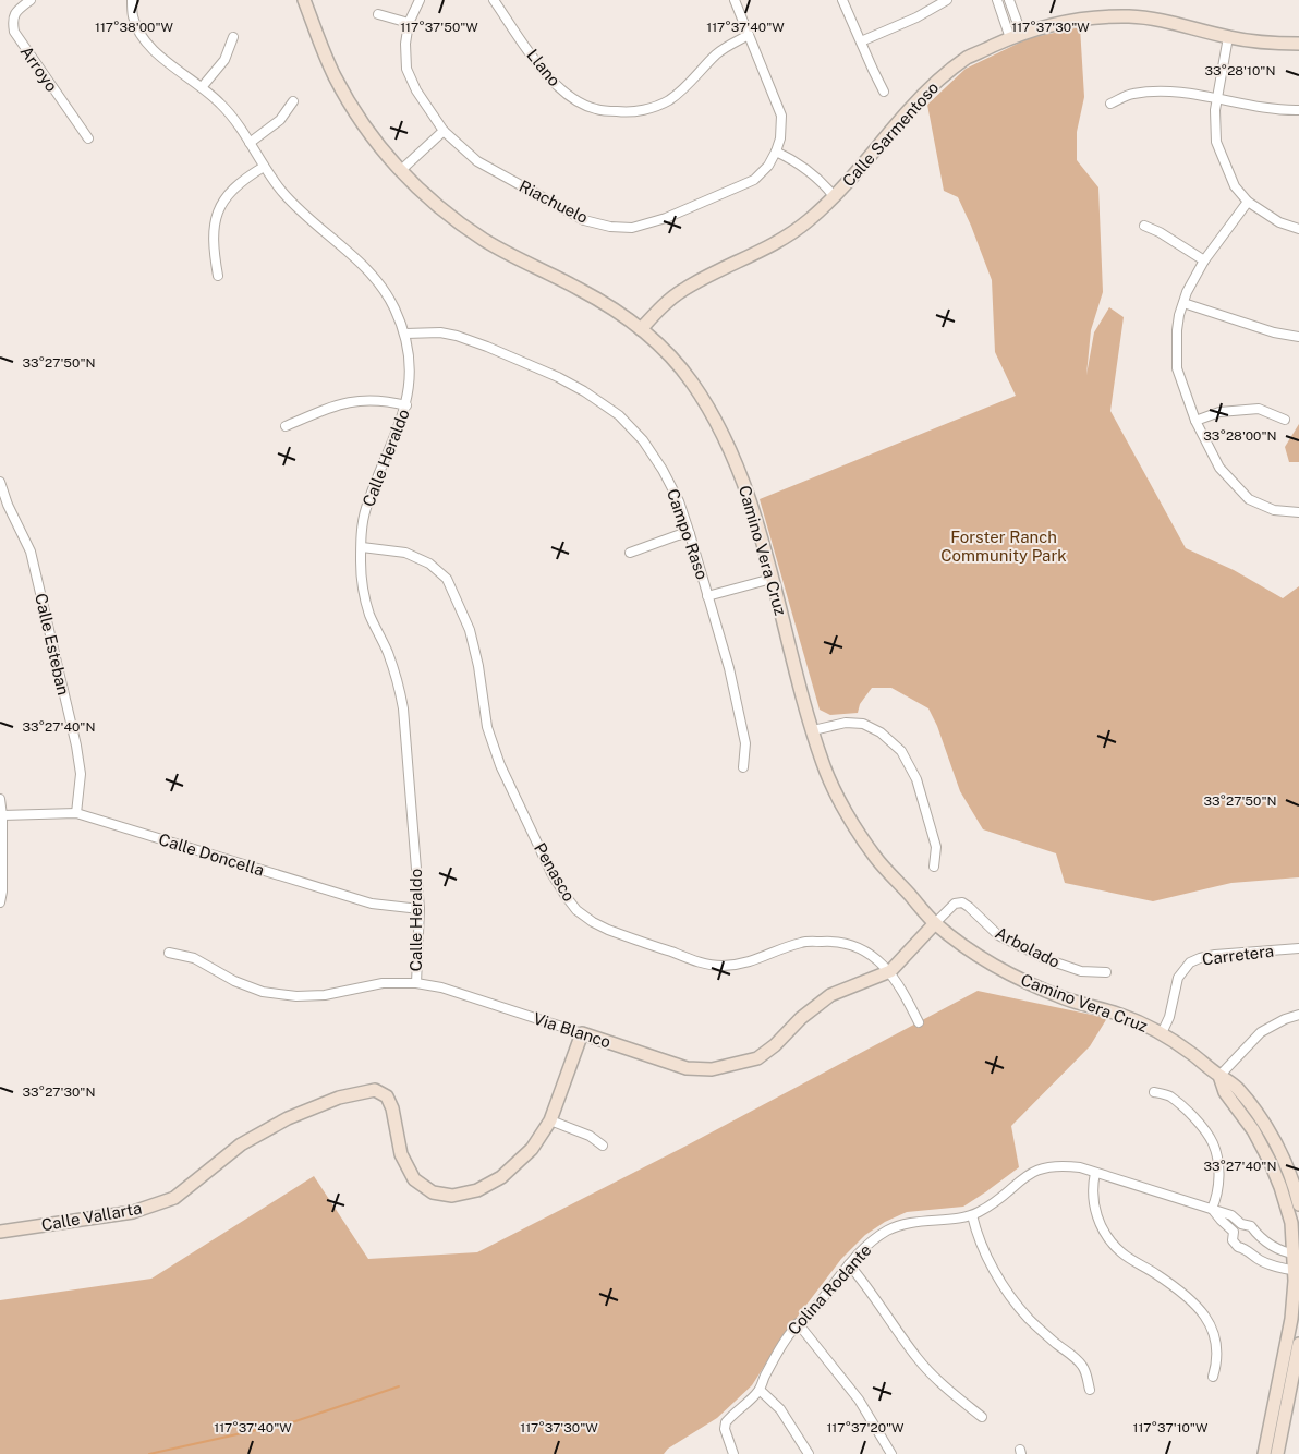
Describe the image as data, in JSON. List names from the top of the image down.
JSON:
{
  "streets": {
    "main road": [
      "Calle Sarmentoso",
      "Camino Vera Cruz",
      "Via Blanco",
      "Calle Vallarta"
    ],
    "street": [
      "Llano",
      "Arroyo",
      "Riachuelo",
      "Calle Heraldo",
      "Campo Raso",
      "Calle Esteban",
      "Calle Doncella",
      "Penasco",
      "Arbolado",
      "Carretera",
      "Colina Rodante"
    ]
  },
  "crossings": [
    ["Llano", "Riachuelo"],
    ["Calle Sarmentoso", "Camino Vera Cruz"],
    ["Calle Heraldo", "Campo Raso"],
    ["Calle Heraldo", "Calle Doncella"],
    ["Calle Heraldo", "Penasco"],
    ["Calle Heraldo", "Via Blanco"],
    ["Camino Vera Cruz", "Arbolado"],
    ["Camino Vera Cruz", "Carretera"],
    ["Camino Vera Cruz", "Via Blanco"],
    ["Camino Vera Cruz", "Colina Rodante"],
    ["Calle Esteban", "Calle Doncella"],
    ["Penasco", "Via Blanco"],
    ["Arbolado", "Via Blanco"],
    ["Via Blanco", "Calle Vallarta"]
  ],
  "parks": ["Forster Ranch Community Park"],
  "coordinates": [
    "117°38'00\"W",
    "117°37'50\"W",
    "117°37'40\"W",
    "117°37'30\"W",
    "33°28'10\"N",
    "33°27'50\"N",
    "33°28'00\"N",
    "33°27'40\"N",
    "33°27'30\"N",
    "117°37'20\"W",
    "117°37'10\"W"
  ]
}
